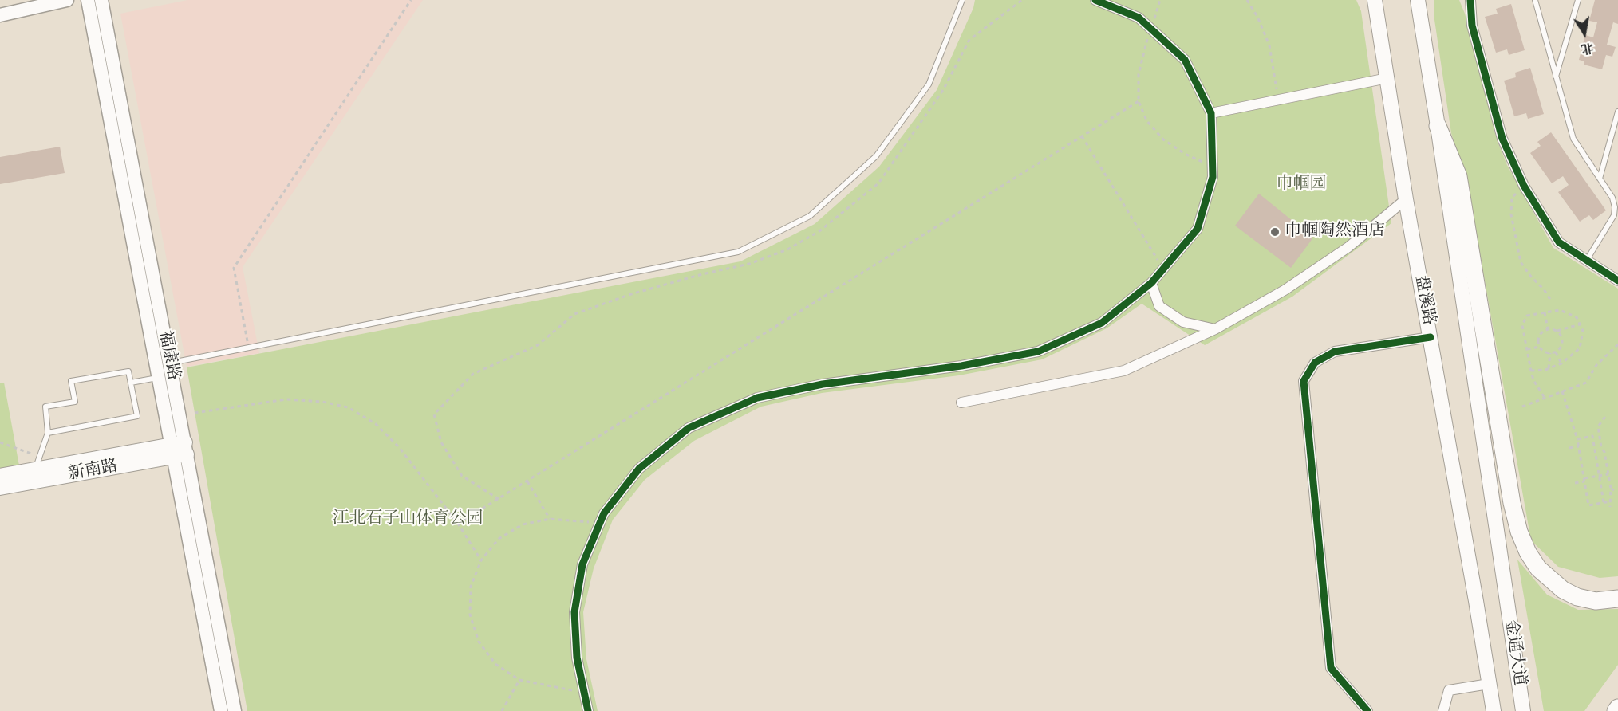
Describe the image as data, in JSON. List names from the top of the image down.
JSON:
{
  "streets": {
    "main road": [
      "盘溪路",
      "福康路",
      "新南路",
      "金通大道"
    ]
  },
  "crossings": [
    ["盘溪路", "金通大道"],
    ["福康路", "新南路"]
  ],
  "parks": ["巾帼园", "江北石子山体育公园"],
  "places": ["巾帼陶然酒店"],
  "north": "bottom"
}
